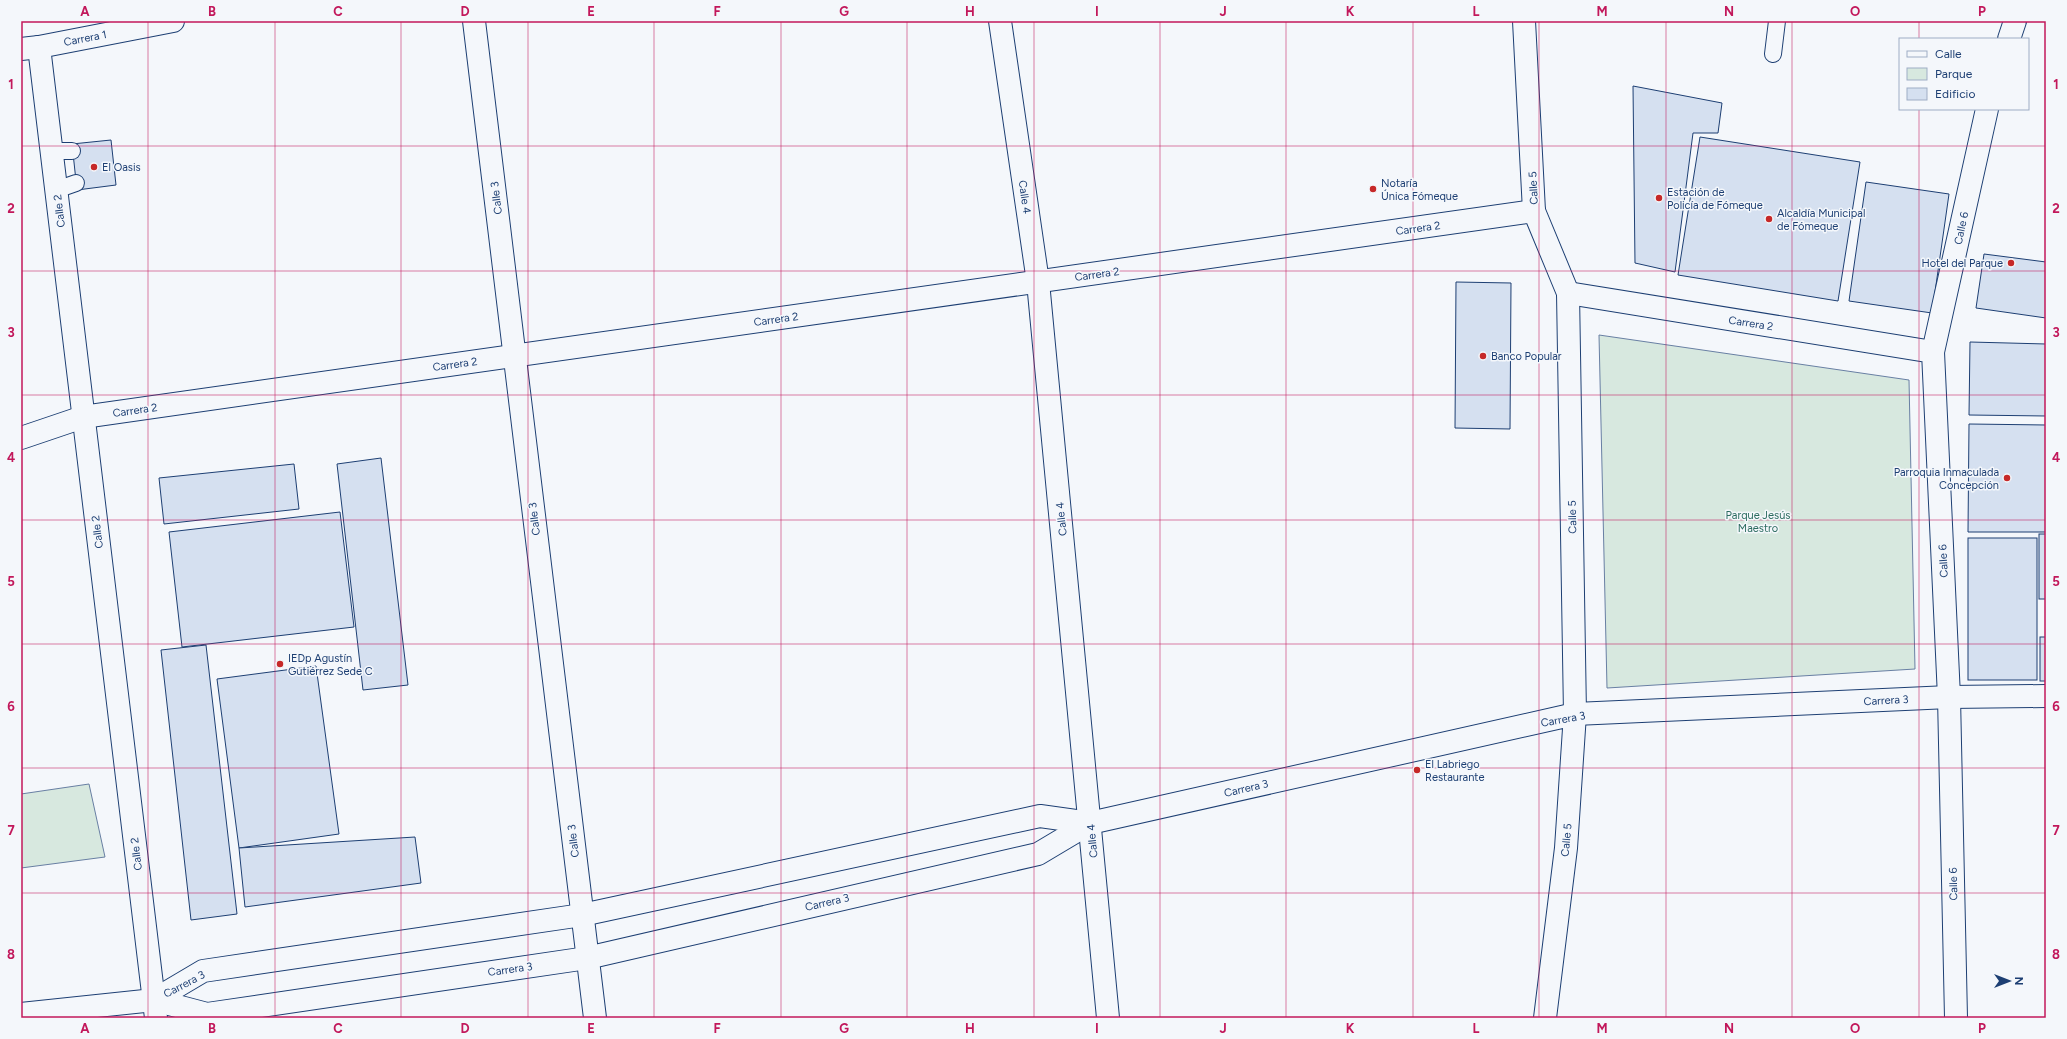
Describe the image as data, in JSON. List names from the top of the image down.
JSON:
{
  "streets": {
    "street": [
      "Carrera 1",
      "Calle 5",
      "Calle 4",
      "Calle 3",
      "Calle 2",
      "Carrera 2",
      "Calle 6",
      "Carrera 3"
    ]
  },
  "crossings": [
    ["Carrera 1", "Calle 2"],
    ["Calle 5", "Carrera 2"],
    ["Calle 5", "Carrera 3"],
    ["Calle 4", "Carrera 2"],
    ["Calle 4", "Carrera 3"],
    ["Calle 3", "Carrera 2"],
    ["Calle 3", "Carrera 3"],
    ["Calle 2", "Carrera 2"],
    ["Calle 2", "Carrera 3"],
    ["Carrera 2", "Calle 6"],
    ["Calle 6", "Carrera 3"]
  ],
  "parks": ["Parque Jesús Maestro"],
  "places": [
    "El Oasis",
    "Notaría Única Fómeque",
    "Estación de Policía de Fómeque",
    "Alcaldía Municipal de Fómeque",
    "Hotel del Parque",
    "Banco Popular",
    "Parroquia Inmaculada Concepción",
    "IEDp Agustín Gutiérrez Sede C",
    "El Labriego Restaurante"
  ],
  "legend": ["Calle", "Parque", "Edificio"],
  "north": "right",
  "grid": {
    "columns": [
      "A",
      "B",
      "C",
      "D",
      "E",
      "F",
      "G",
      "H",
      "I",
      "J",
      "K",
      "L",
      "M",
      "N",
      "O",
      "P"
    ],
    "rows": [
      "1",
      "2",
      "3",
      "4",
      "5",
      "6",
      "7",
      "8"
    ]
  }
}
